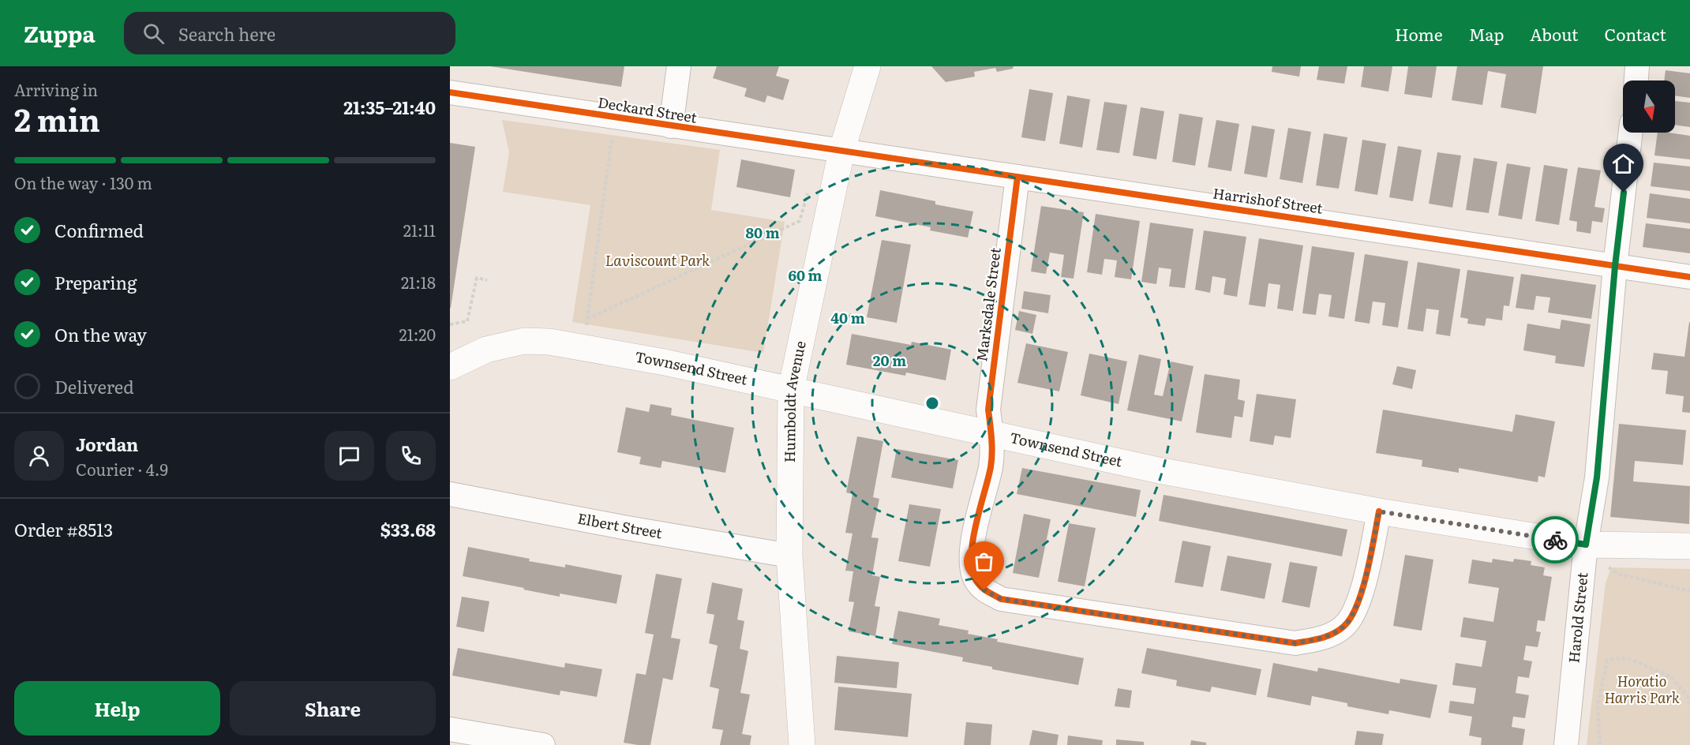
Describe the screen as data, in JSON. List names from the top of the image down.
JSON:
{
  "streets": {
    "main road": ["Townsend Street", "Humboldt Avenue"],
    "street": [
      "Deckard Street",
      "Harrishof Street",
      "Marksdale Street",
      "Elbert Street",
      "Harold Street"
    ]
  },
  "crossings": [
    ["Deckard Street", "Harrishof Street"],
    ["Deckard Street", "Humboldt Avenue"],
    ["Harrishof Street", "Marksdale Street"],
    ["Harrishof Street", "Humboldt Avenue"],
    ["Harrishof Street", "Harold Street"],
    ["Marksdale Street", "Townsend Street"],
    ["Townsend Street", "Humboldt Avenue"],
    ["Townsend Street", "Harold Street"],
    ["Humboldt Avenue", "Elbert Street"]
  ],
  "parks": ["Laviscount Park", "Horatio Harris Park"],
  "north": "bottom",
  "page": {
    "header": "Zuppa",
    "search": "Search here",
    "nav": [
      "Home",
      "Map",
      "About",
      "Contact"
    ],
    "heading": ["2 min", "Arriving in", "21:35–21:40"],
    "panel": [
      "Jordan",
      "Courier · 4.9",
      "Order #8513",
      "$33.68"
    ],
    "bar": "On the way · 130 m",
    "list": [
      ["Confirmed", "21:11"],
      ["Preparing", "21:18"],
      ["On the way", "21:20"],
      "Delivered"
    ],
    "buttons": ["Help", "Share"]
  },
  "rings": [
    "80 m",
    "60 m",
    "40 m",
    "20 m"
  ]
}
